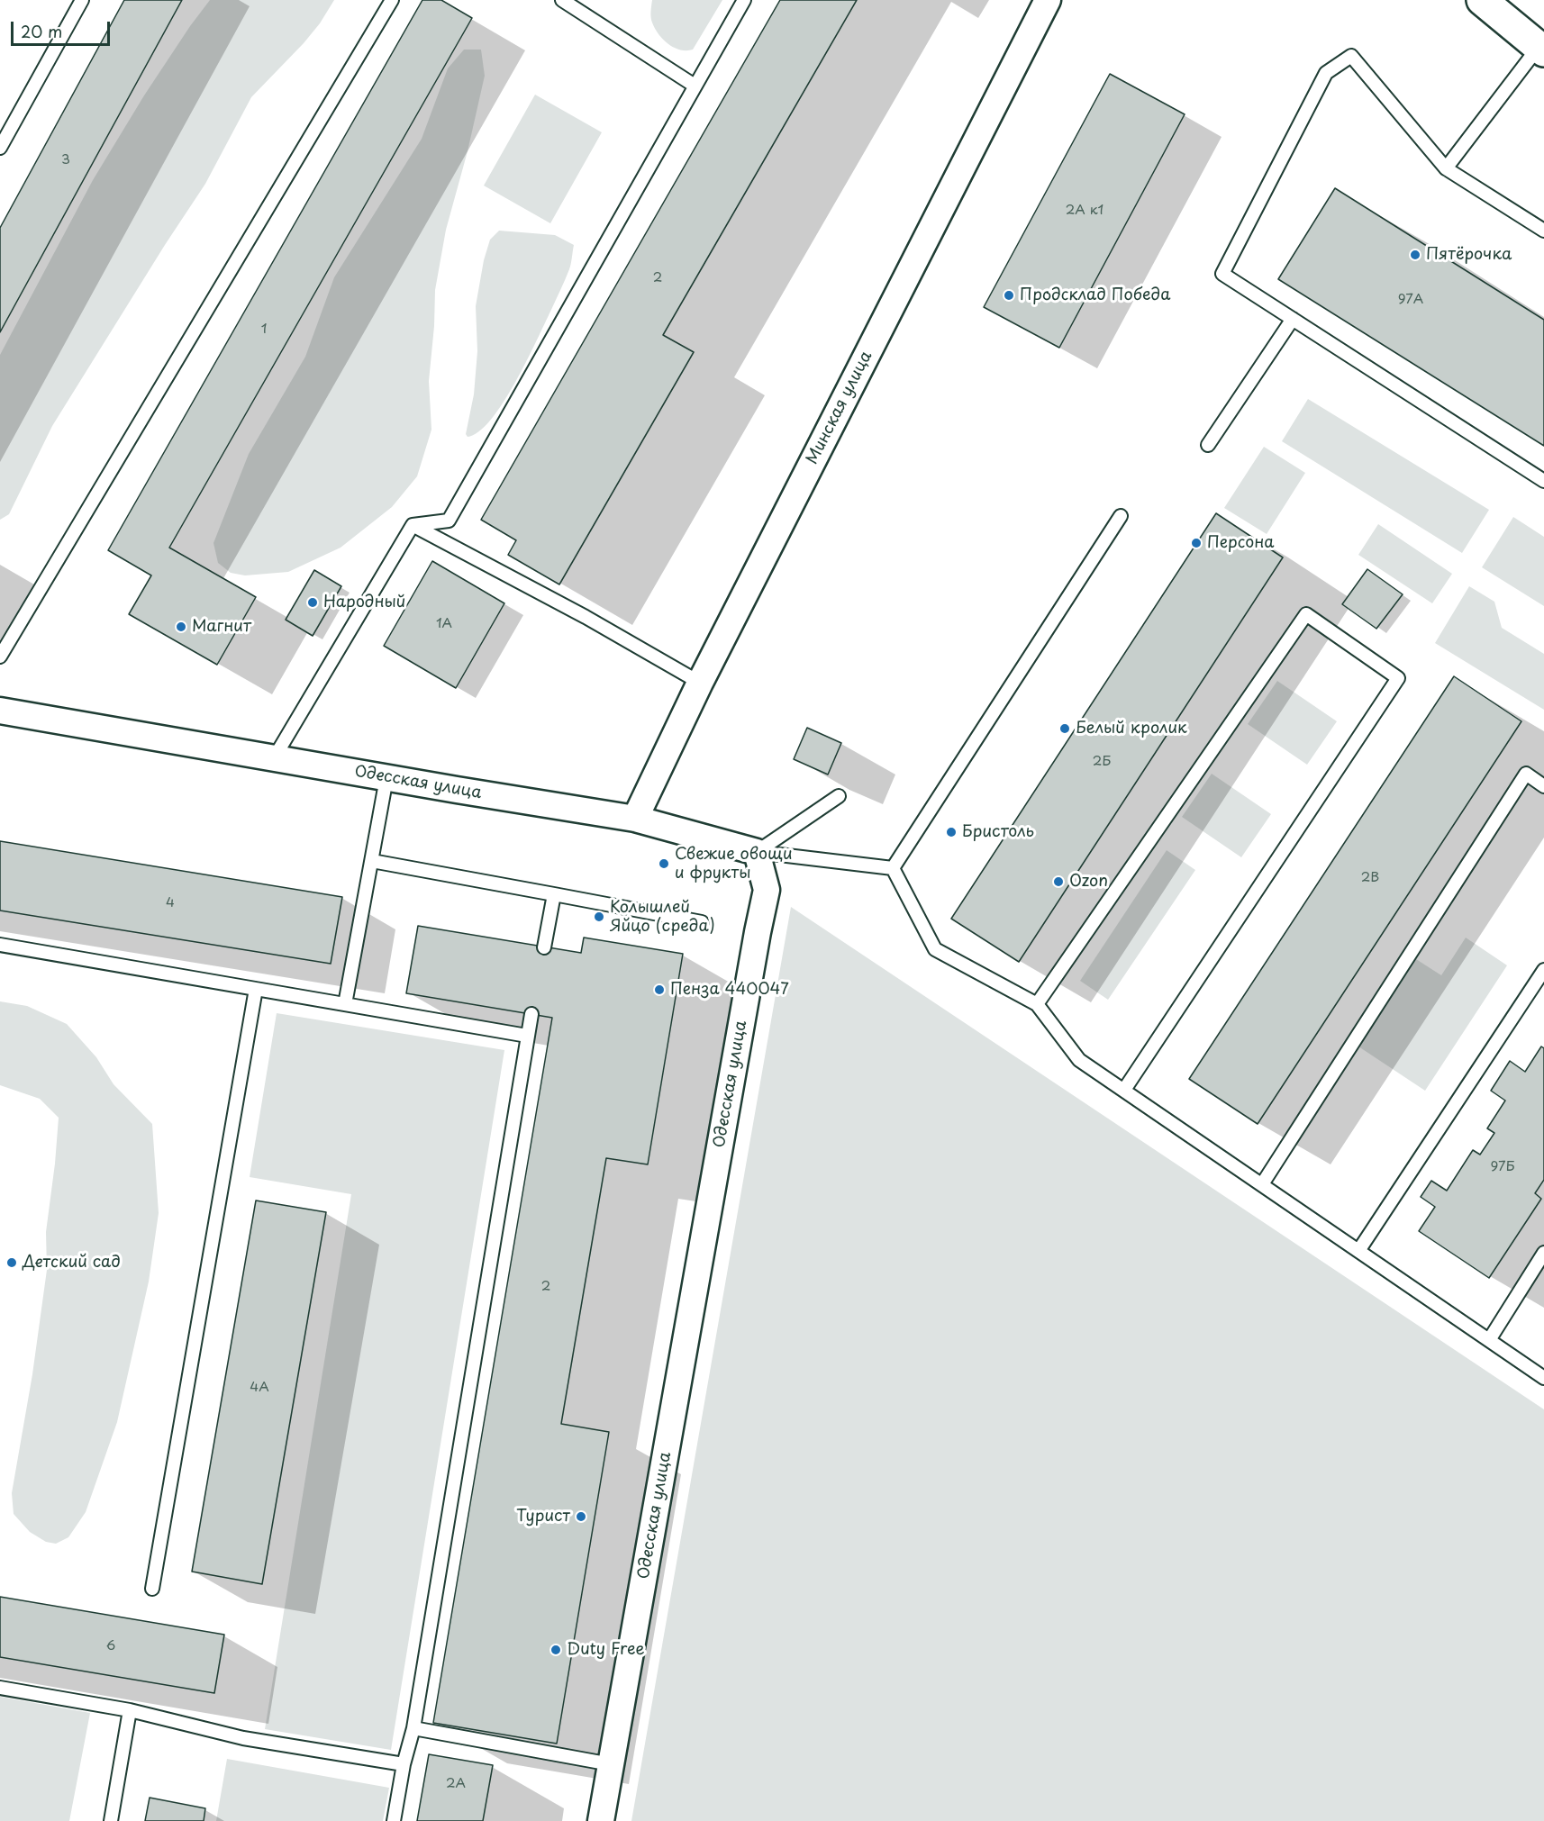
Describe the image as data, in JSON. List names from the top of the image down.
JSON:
{
  "streets": {
    "street": ["Минская улица", "Одесская улица"]
  },
  "crossings": [
    ["Минская улица", "Одесская улица"]
  ],
  "places": [
    "Пятёрочка",
    "Продсклад Победа",
    "Персона",
    "Народный",
    "Магнит",
    "Белый кролик",
    "Бристоль",
    "Свежие овощи и фрукты",
    "Ozon",
    "Колышлей Яйцо (среда)",
    "Пенза 440047",
    "Детский сад",
    "Турист",
    "Duty Free"
  ],
  "house_numbers": [
    "3",
    "2А к1",
    "2",
    "97А",
    "1",
    "1А",
    "2Б",
    "2В",
    "4",
    "97Б",
    "2",
    "4А",
    "6",
    "2А"
  ],
  "scale_bar": "20 m"
}
